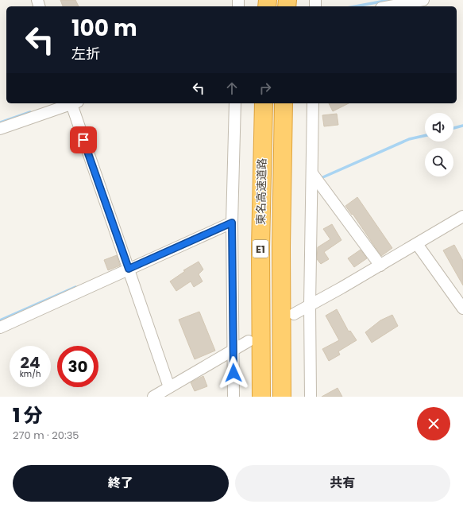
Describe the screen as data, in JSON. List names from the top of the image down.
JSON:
{
  "streets": {
    "highway": ["東名高速道路", "E1"]
  },
  "page": {
    "turn": ["100 m", "左折"],
    "speed": "24 km/h",
    "limit": "30",
    "heading": ["1 分", "270 m · 20:35"],
    "buttons": ["終了", "共有"]
  }
}
